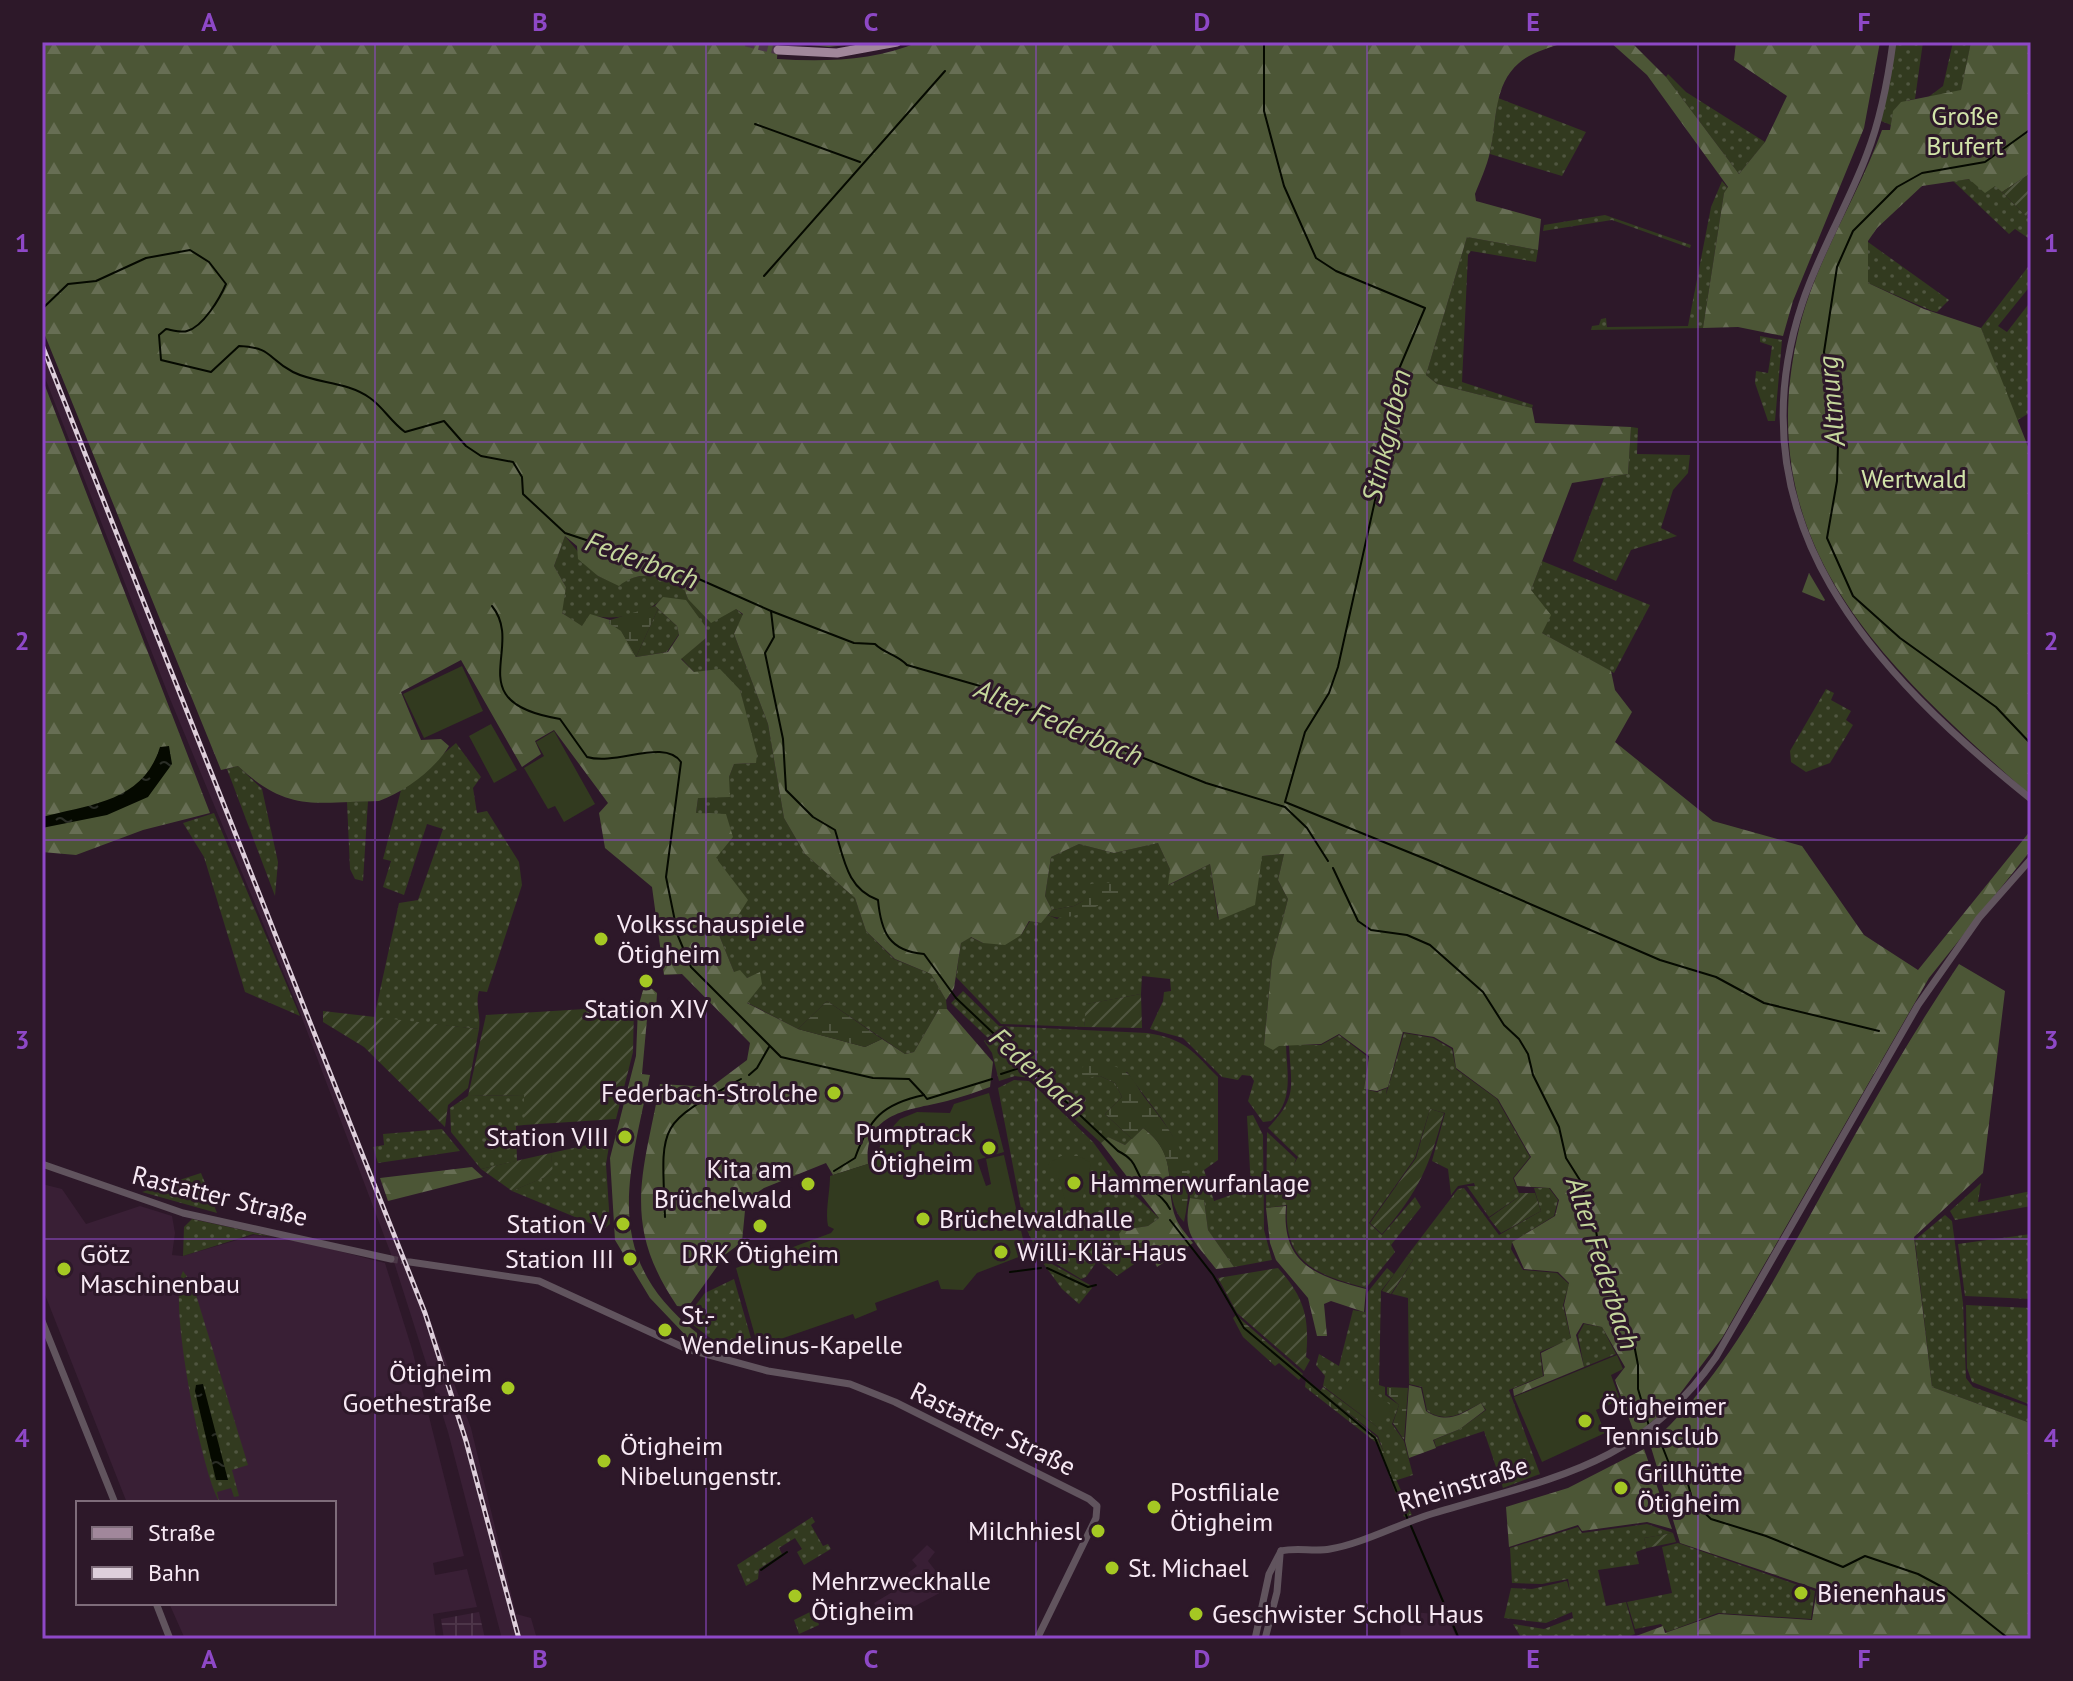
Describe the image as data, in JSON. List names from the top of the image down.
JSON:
{
  "streets": {
    "street": ["Rastatter Straße", "Rheinstraße"]
  },
  "water": [
    "Altmurg",
    "Stinkgraben",
    "Federbach",
    "Alter Federbach"
  ],
  "parks": ["Große Brufert", "Wertwald"],
  "places": [
    "Volksschauspiele Ötigheim",
    "Station XIV",
    "Federbach-Strolche",
    "Station VIII",
    "Pumptrack Ötigheim",
    "Hammerwurfanlage",
    "Kita am Brüchelwald",
    "Brüchelwaldhalle",
    "Station V",
    "DRK Ötigheim",
    "Willi-Klär-Haus",
    "Station III",
    "Götz Maschinenbau",
    "St.- Wendelinus-Kapelle",
    "Ötigheim Goethestraße",
    "Ötigheimer Tennisclub",
    "Ötigheim Nibelungenstr.",
    "Grillhütte Ötigheim",
    "Postfiliale Ötigheim",
    "Milchhiesl",
    "St. Michael",
    "Bienenhaus",
    "Mehrzweckhalle Ötigheim",
    "Geschwister Scholl Haus"
  ],
  "legend": ["Straße", "Bahn"],
  "grid": {
    "columns": [
      "A",
      "B",
      "C",
      "D",
      "E",
      "F"
    ],
    "rows": [
      "1",
      "2",
      "3",
      "4"
    ]
  }
}
